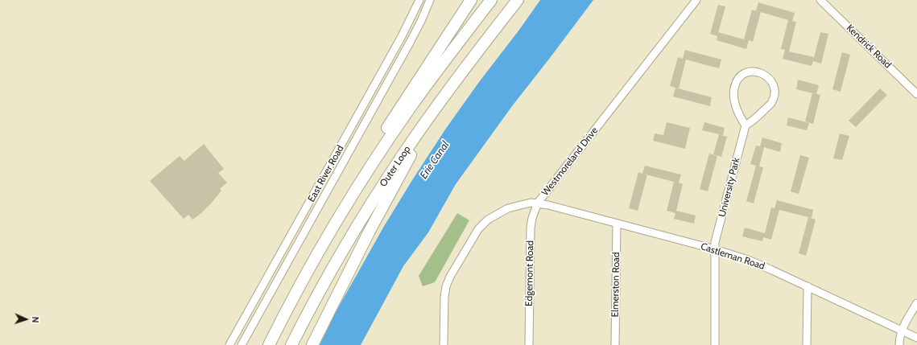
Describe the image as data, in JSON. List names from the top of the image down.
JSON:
{
  "streets": {
    "highway": ["Outer Loop"],
    "street": [
      "Kendrick Road",
      "Westmoreland Drive",
      "East River Road",
      "University Park",
      "Castleman Road",
      "Edgemont Road",
      "Elmerston Road"
    ]
  },
  "crossings": [
    ["Westmoreland Drive", "Castleman Road"],
    ["Westmoreland Drive", "Edgemont Road"],
    ["University Park", "Castleman Road"],
    ["Castleman Road", "Edgemont Road"],
    ["Castleman Road", "Elmerston Road"]
  ],
  "water": ["Erie Canal"],
  "north": "right"
}
